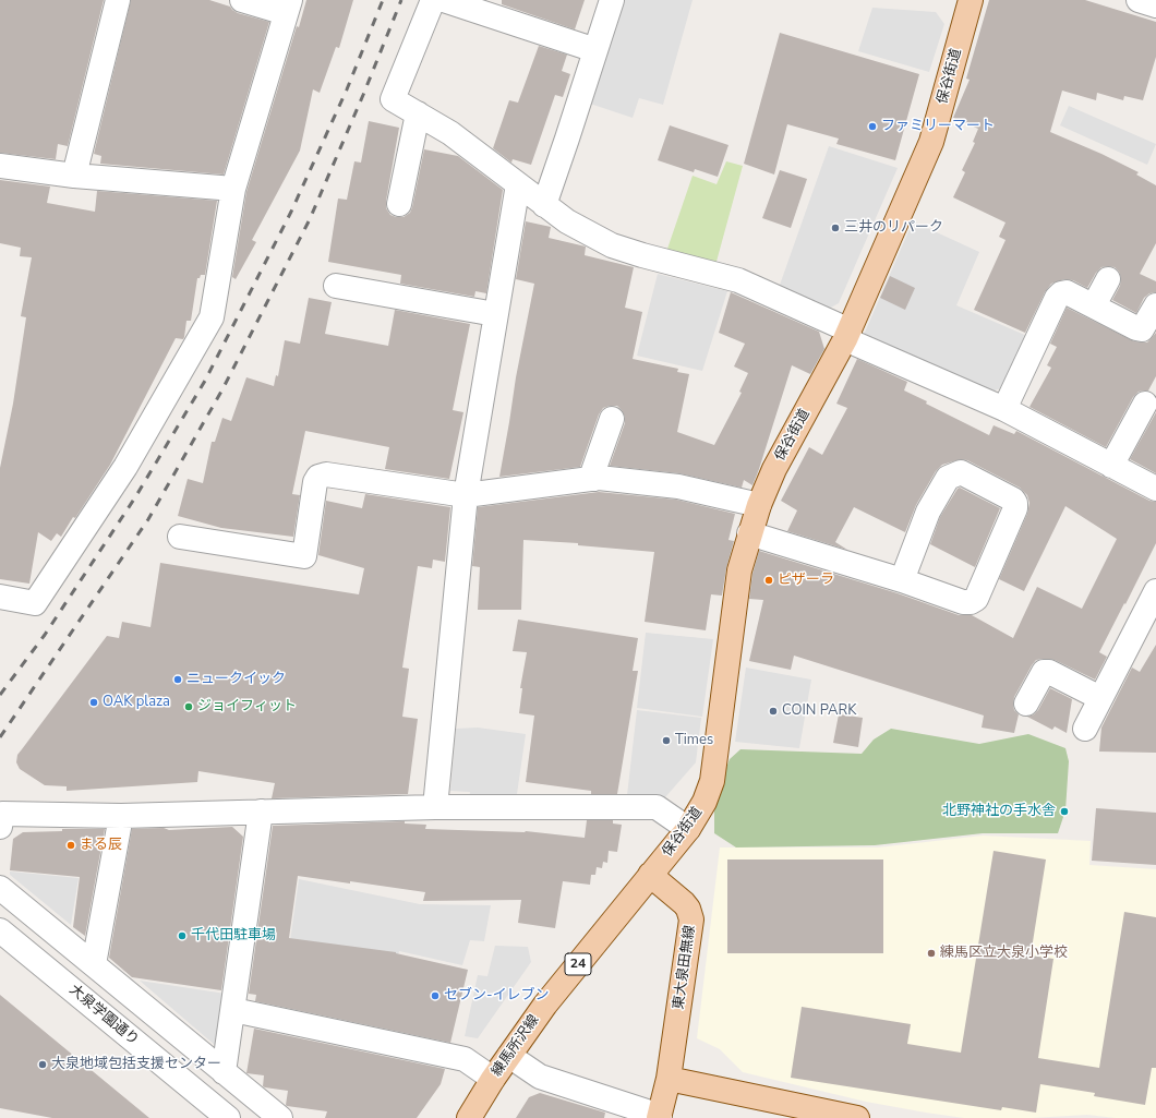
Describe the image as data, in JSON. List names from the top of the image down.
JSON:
{
  "streets": {
    "main road": [
      "保谷街道",
      "24",
      "東大泉田無線",
      "練馬所沢線"
    ],
    "street": ["大泉学園通り"]
  },
  "crossings": [
    ["保谷街道", "東大泉田無線"],
    ["保谷街道", "練馬所沢線"],
    ["東大泉田無線", "練馬所沢線"]
  ],
  "places": [
    "ファミリーマート",
    "三井のリパーク",
    "ピザーラ",
    "ニュークイック",
    "OAK plaza",
    "ジョイフィット",
    "COIN PARK",
    "Times",
    "北野神社の手水舎",
    "まる辰",
    "千代田駐車場",
    "練馬区立大泉小学校",
    "セブン-イレブン",
    "大泉地域包括支援センター"
  ]
}
